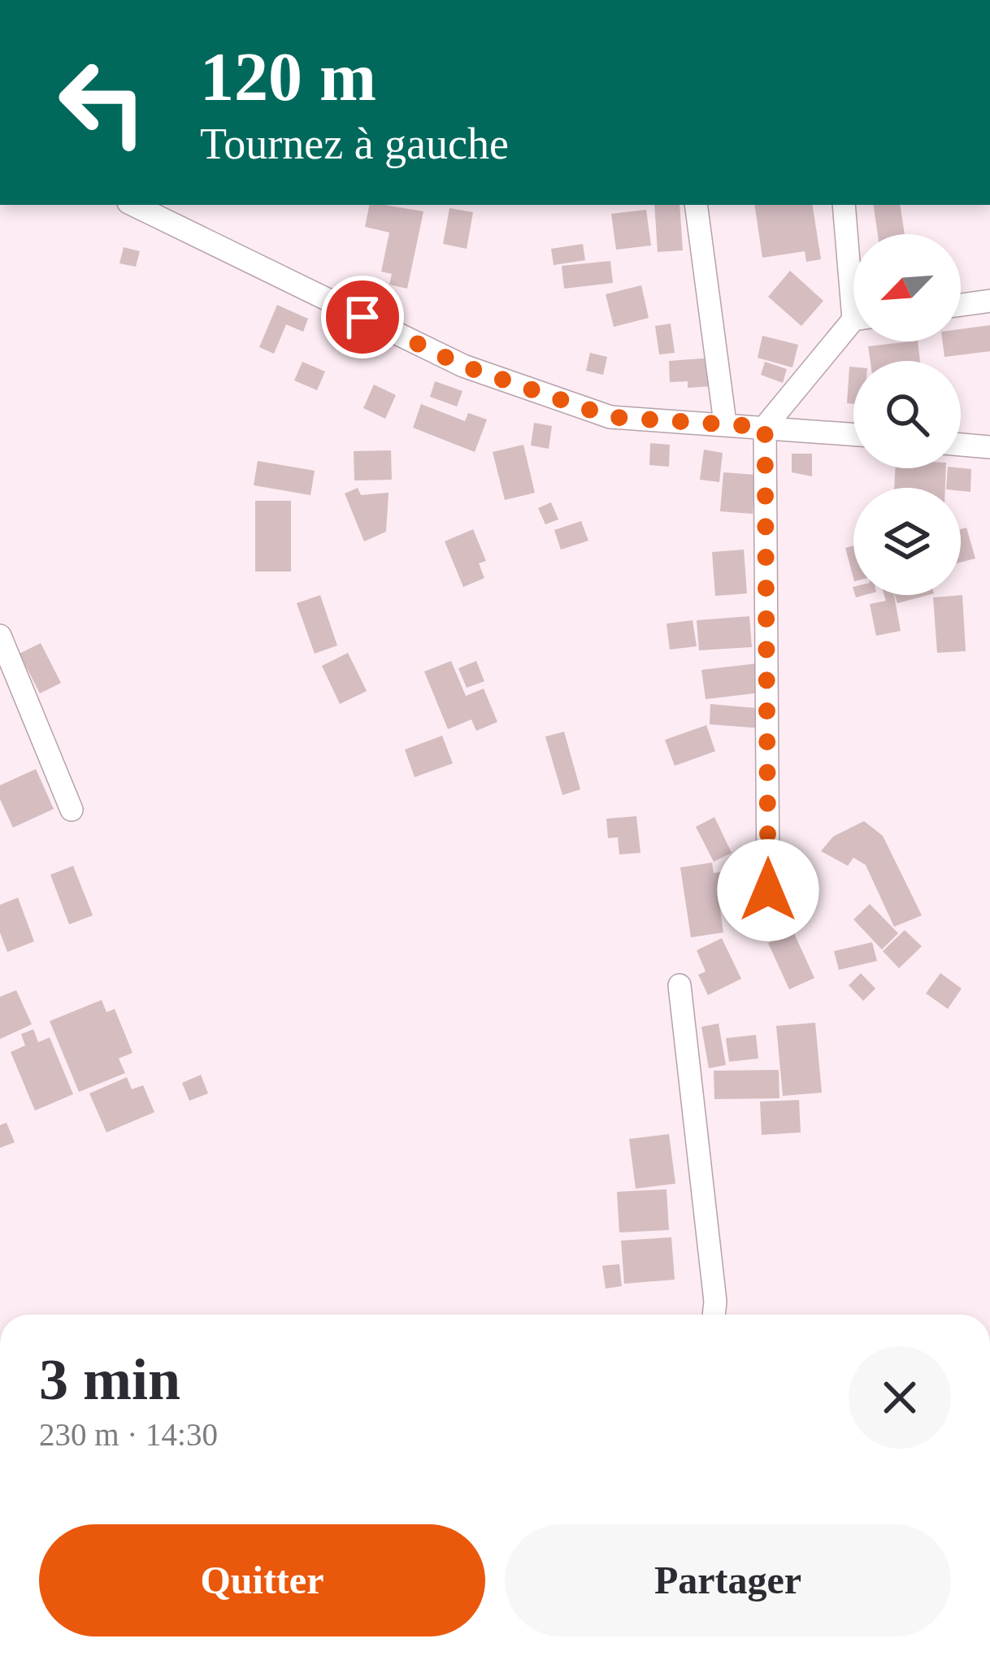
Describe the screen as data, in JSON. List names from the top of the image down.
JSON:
{
  "north": "bottom left",
  "page": {
    "turn": ["120 m", "Tournez à gauche"],
    "heading": ["3 min", "230 m · 14:30"],
    "buttons": ["Quitter", "Partager"]
  }
}
